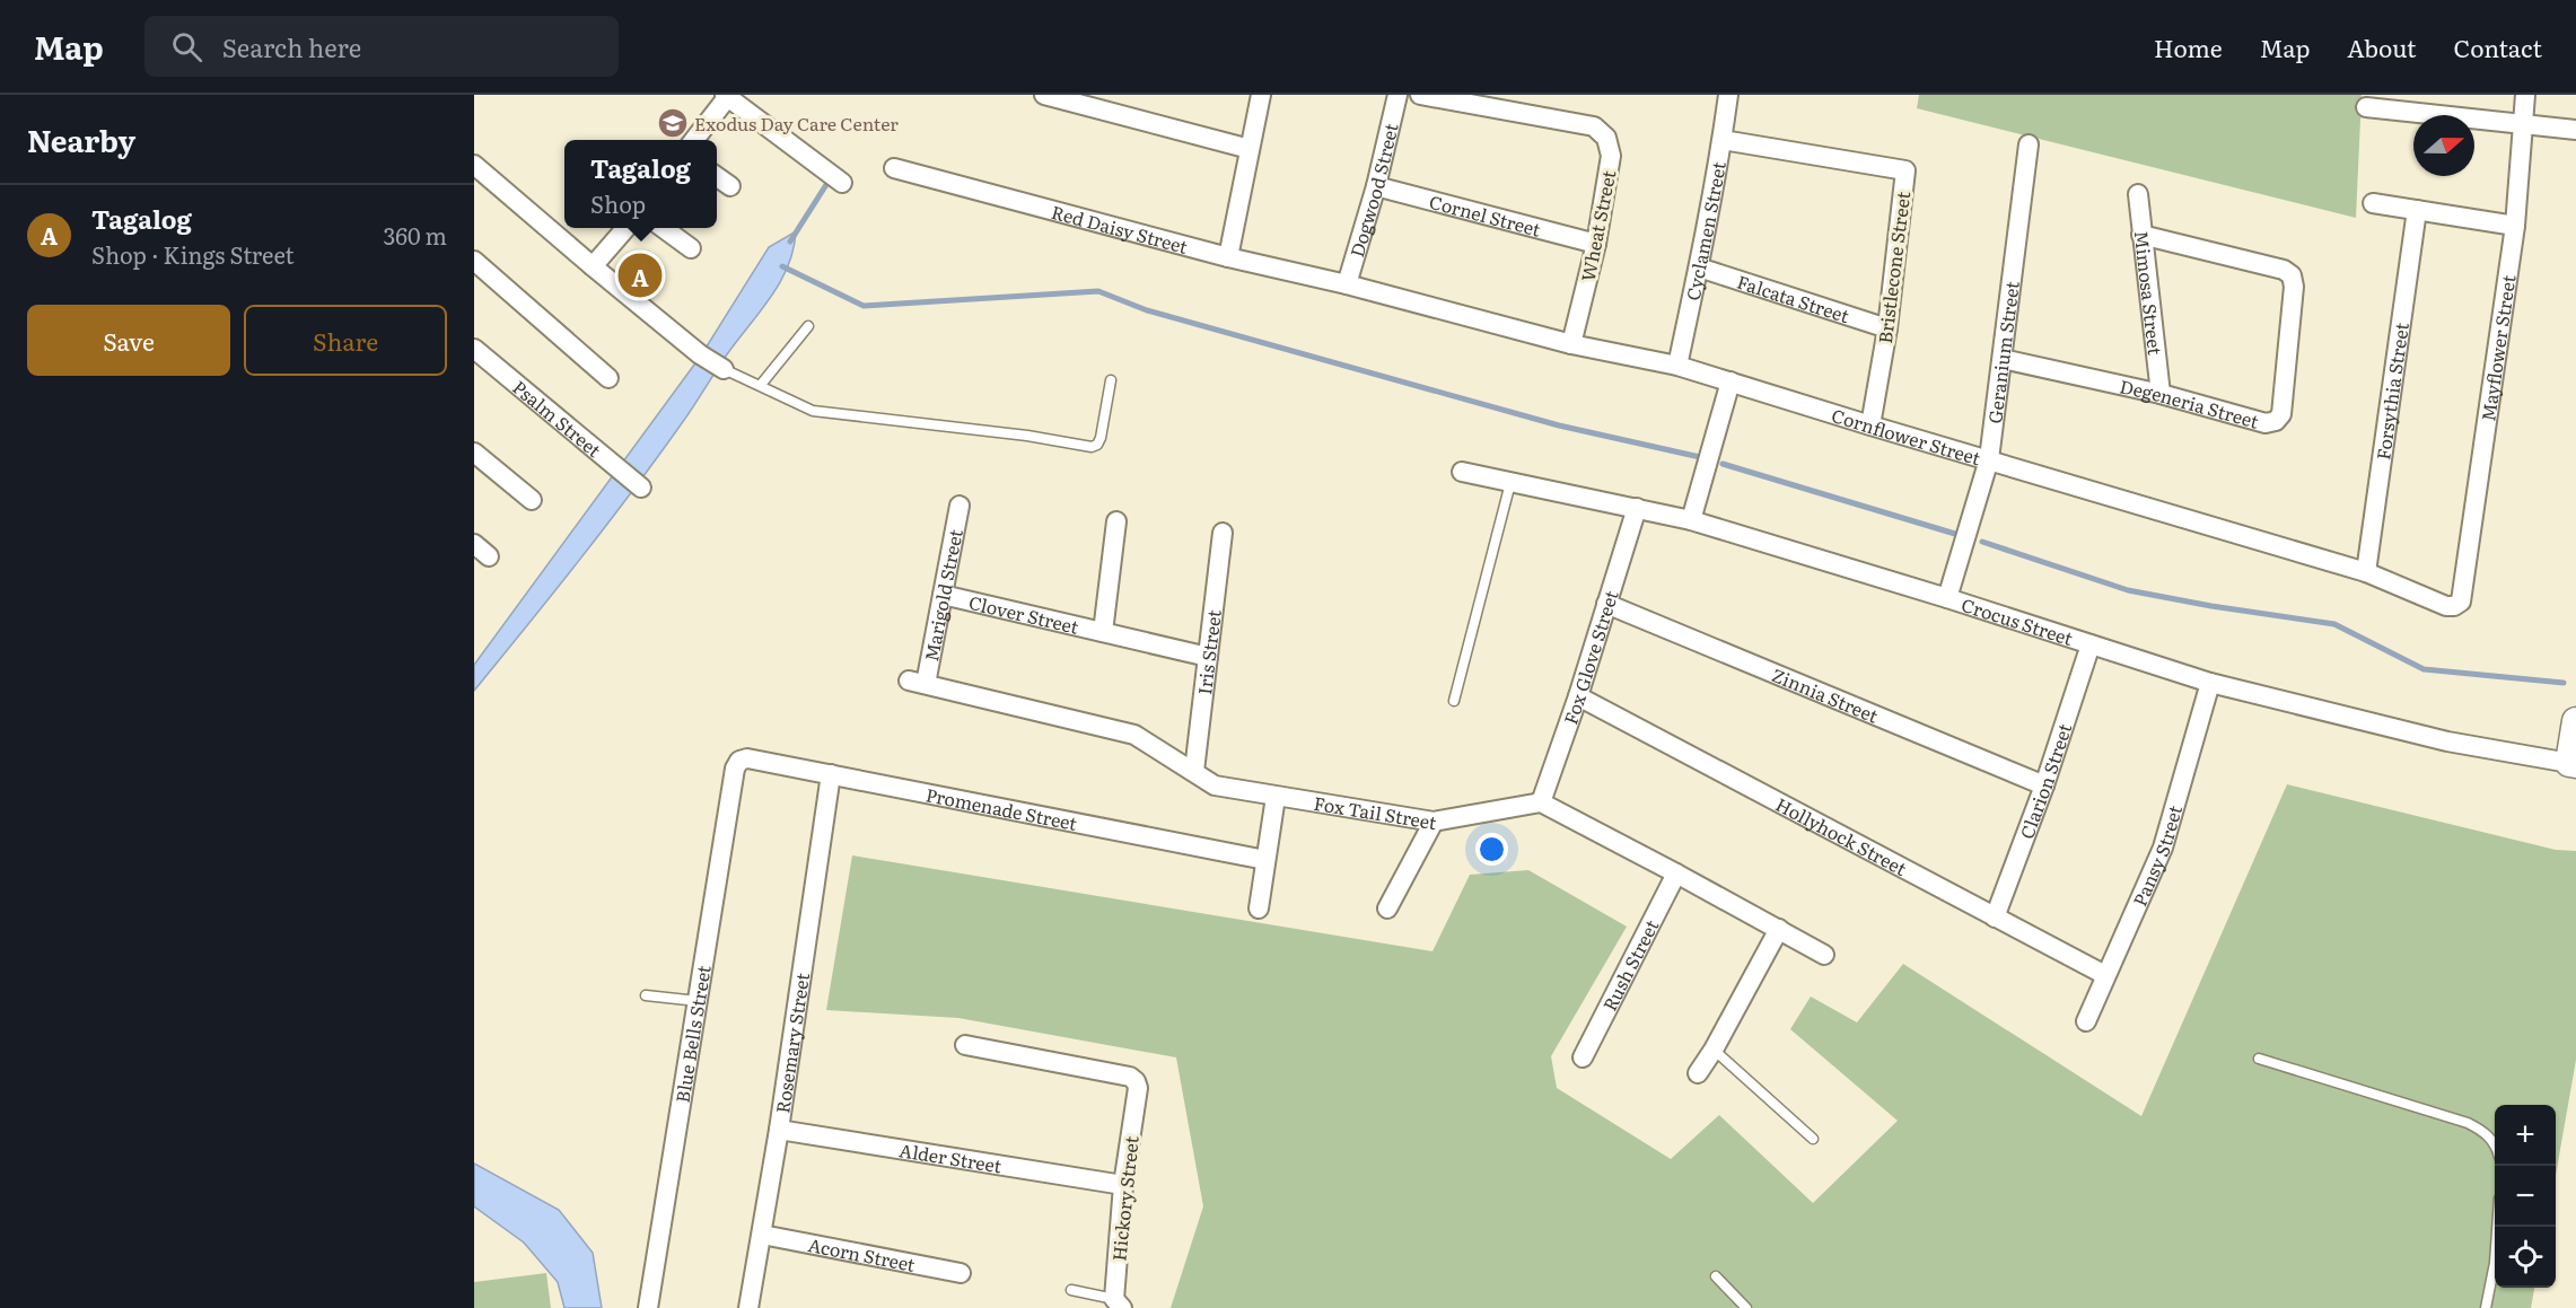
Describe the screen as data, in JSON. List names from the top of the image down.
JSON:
{
  "streets": {
    "street": [
      "Dogwood Street",
      "Cornel Street",
      "Wheat Street",
      "Red Daisy Street",
      "Cyclamen Street",
      "Bristlecone Street",
      "Mimosa Street",
      "Falcata Street",
      "Mayflower Street",
      "Geranium Street",
      "Forsythia Street",
      "Degeneria Street",
      "Psalm Street",
      "Cornflower Street",
      "Marigold Street",
      "Clover Street",
      "Crocus Street",
      "Iris Street",
      "Fox Glove Street",
      "Zinnia Street",
      "Clarion Street",
      "Promenade Street",
      "Fox Tail Street",
      "Hollyhock Street",
      "Pansy Street",
      "Rush Street",
      "Blue Bells Street",
      "Rosemary Street",
      "Alder Street",
      "Hickory Street",
      "Acorn Street"
    ]
  },
  "crossings": [
    ["Dogwood Street", "Cornel Street"],
    ["Dogwood Street", "Red Daisy Street"],
    ["Dogwood Street", "Cornflower Street"],
    ["Cornel Street", "Wheat Street"],
    ["Wheat Street", "Cornflower Street"],
    ["Red Daisy Street", "Cornflower Street"],
    ["Cyclamen Street", "Bristlecone Street"],
    ["Cyclamen Street", "Falcata Street"],
    ["Cyclamen Street", "Cornflower Street"],
    ["Bristlecone Street", "Falcata Street"],
    ["Bristlecone Street", "Cornflower Street"],
    ["Mimosa Street", "Degeneria Street"],
    ["Mayflower Street", "Cornflower Street"],
    ["Geranium Street", "Degeneria Street"],
    ["Geranium Street", "Cornflower Street"],
    ["Geranium Street", "Crocus Street"],
    ["Forsythia Street", "Cornflower Street"],
    ["Marigold Street", "Clover Street"],
    ["Marigold Street", "Fox Tail Street"],
    ["Clover Street", "Iris Street"],
    ["Crocus Street", "Fox Glove Street"],
    ["Crocus Street", "Clarion Street"],
    ["Crocus Street", "Pansy Street"],
    ["Iris Street", "Fox Tail Street"],
    ["Fox Glove Street", "Zinnia Street"],
    ["Fox Glove Street", "Fox Tail Street"],
    ["Fox Glove Street", "Hollyhock Street"],
    ["Zinnia Street", "Clarion Street"],
    ["Clarion Street", "Hollyhock Street"],
    ["Promenade Street", "Blue Bells Street"],
    ["Promenade Street", "Rosemary Street"],
    ["Hollyhock Street", "Pansy Street"],
    ["Rosemary Street", "Alder Street"],
    ["Rosemary Street", "Acorn Street"],
    ["Alder Street", "Hickory Street"]
  ],
  "places": {
    "school or university": ["Exodus Day Care Center"]
  },
  "north": "right",
  "page": {
    "header": "Map",
    "search": "Search here",
    "nav": [
      "Home",
      "Map",
      "About",
      "Contact"
    ],
    "heading": "Nearby",
    "popup": ["Tagalog", "Shop"],
    "list": [
      {
        "mark": "A",
        "name": "Tagalog",
        "note": "Shop · Kings Street",
        "value": "360 m"
      }
    ],
    "pins": "A",
    "buttons": ["Save", "Share"],
    "map_buttons": ["+", "−"]
  }
}
